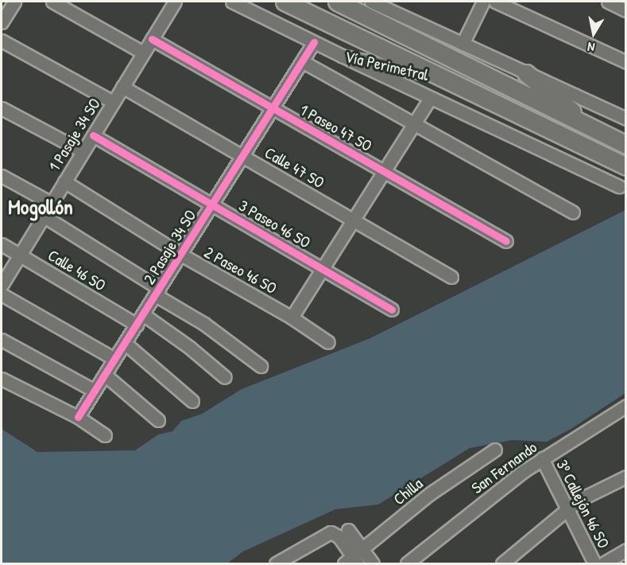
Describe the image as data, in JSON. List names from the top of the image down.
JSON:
{
  "streets": {
    "highway": ["Vía Perimetral"],
    "street": [
      "1 Paseo 47 SO",
      "1 Pasaje 34 SO",
      "Calle 47 SO",
      "3 Paseo 46 SO",
      "2 Pasaje 34 SO",
      "Calle 46 SO",
      "2 Paseo 46 SO",
      "San Fernando",
      "Chilla",
      "3º Callejón 46 SO"
    ]
  },
  "crossings": [
    ["Vía Perimetral", "2 Pasaje 34 SO"],
    ["1 Paseo 47 SO", "1 Pasaje 34 SO"],
    ["1 Paseo 47 SO", "2 Pasaje 34 SO"],
    ["1 Pasaje 34 SO", "Calle 47 SO"],
    ["1 Pasaje 34 SO", "3 Paseo 46 SO"],
    ["1 Pasaje 34 SO", "Calle 46 SO"],
    ["1 Pasaje 34 SO", "2 Paseo 46 SO"],
    ["Calle 47 SO", "2 Pasaje 34 SO"],
    ["3 Paseo 46 SO", "2 Pasaje 34 SO"],
    ["2 Pasaje 34 SO", "Calle 46 SO"],
    ["2 Pasaje 34 SO", "2 Paseo 46 SO"],
    ["San Fernando", "3º Callejón 46 SO"]
  ],
  "districts": ["Mogollón"],
  "north": "bottom"
}
